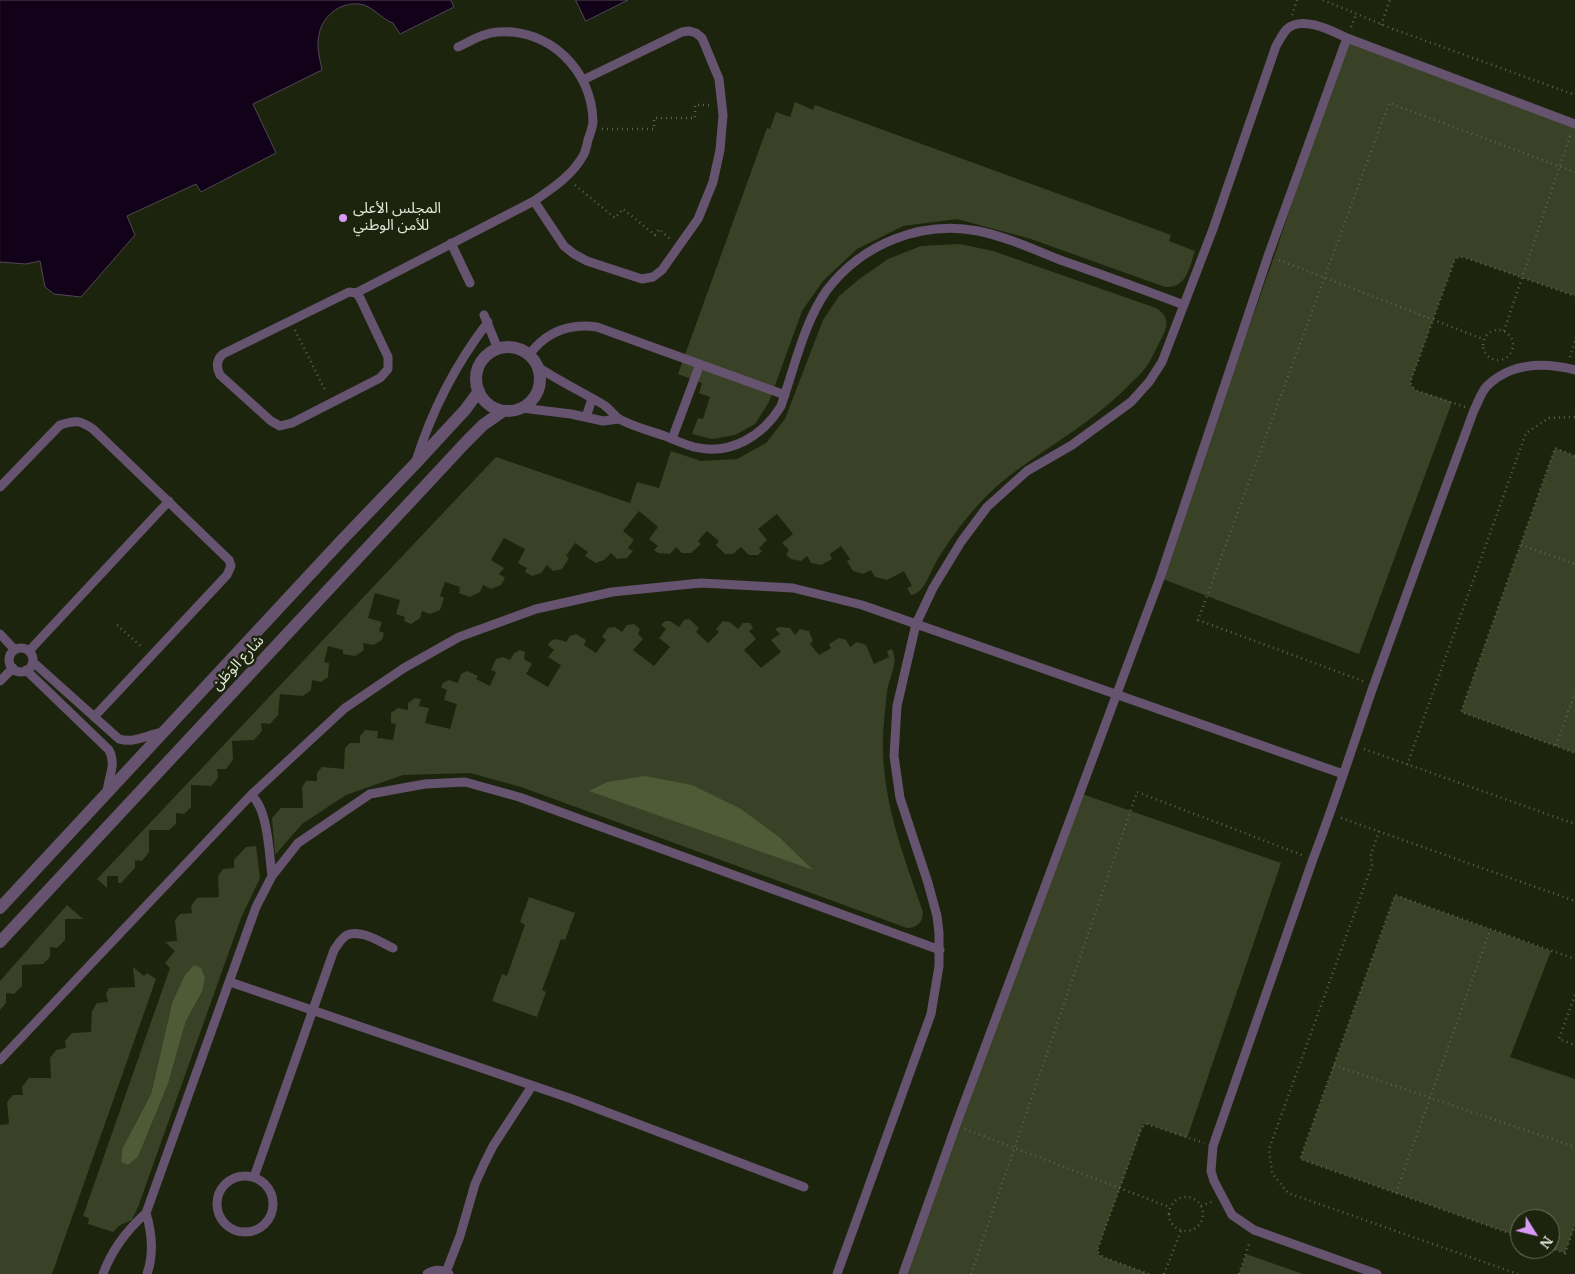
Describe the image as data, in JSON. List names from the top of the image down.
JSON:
{
  "streets": {
    "street": ["شارع الوَطَن"]
  },
  "places": ["المجلس الأعلى للأمن الوطني"],
  "north": "bottom right"
}
